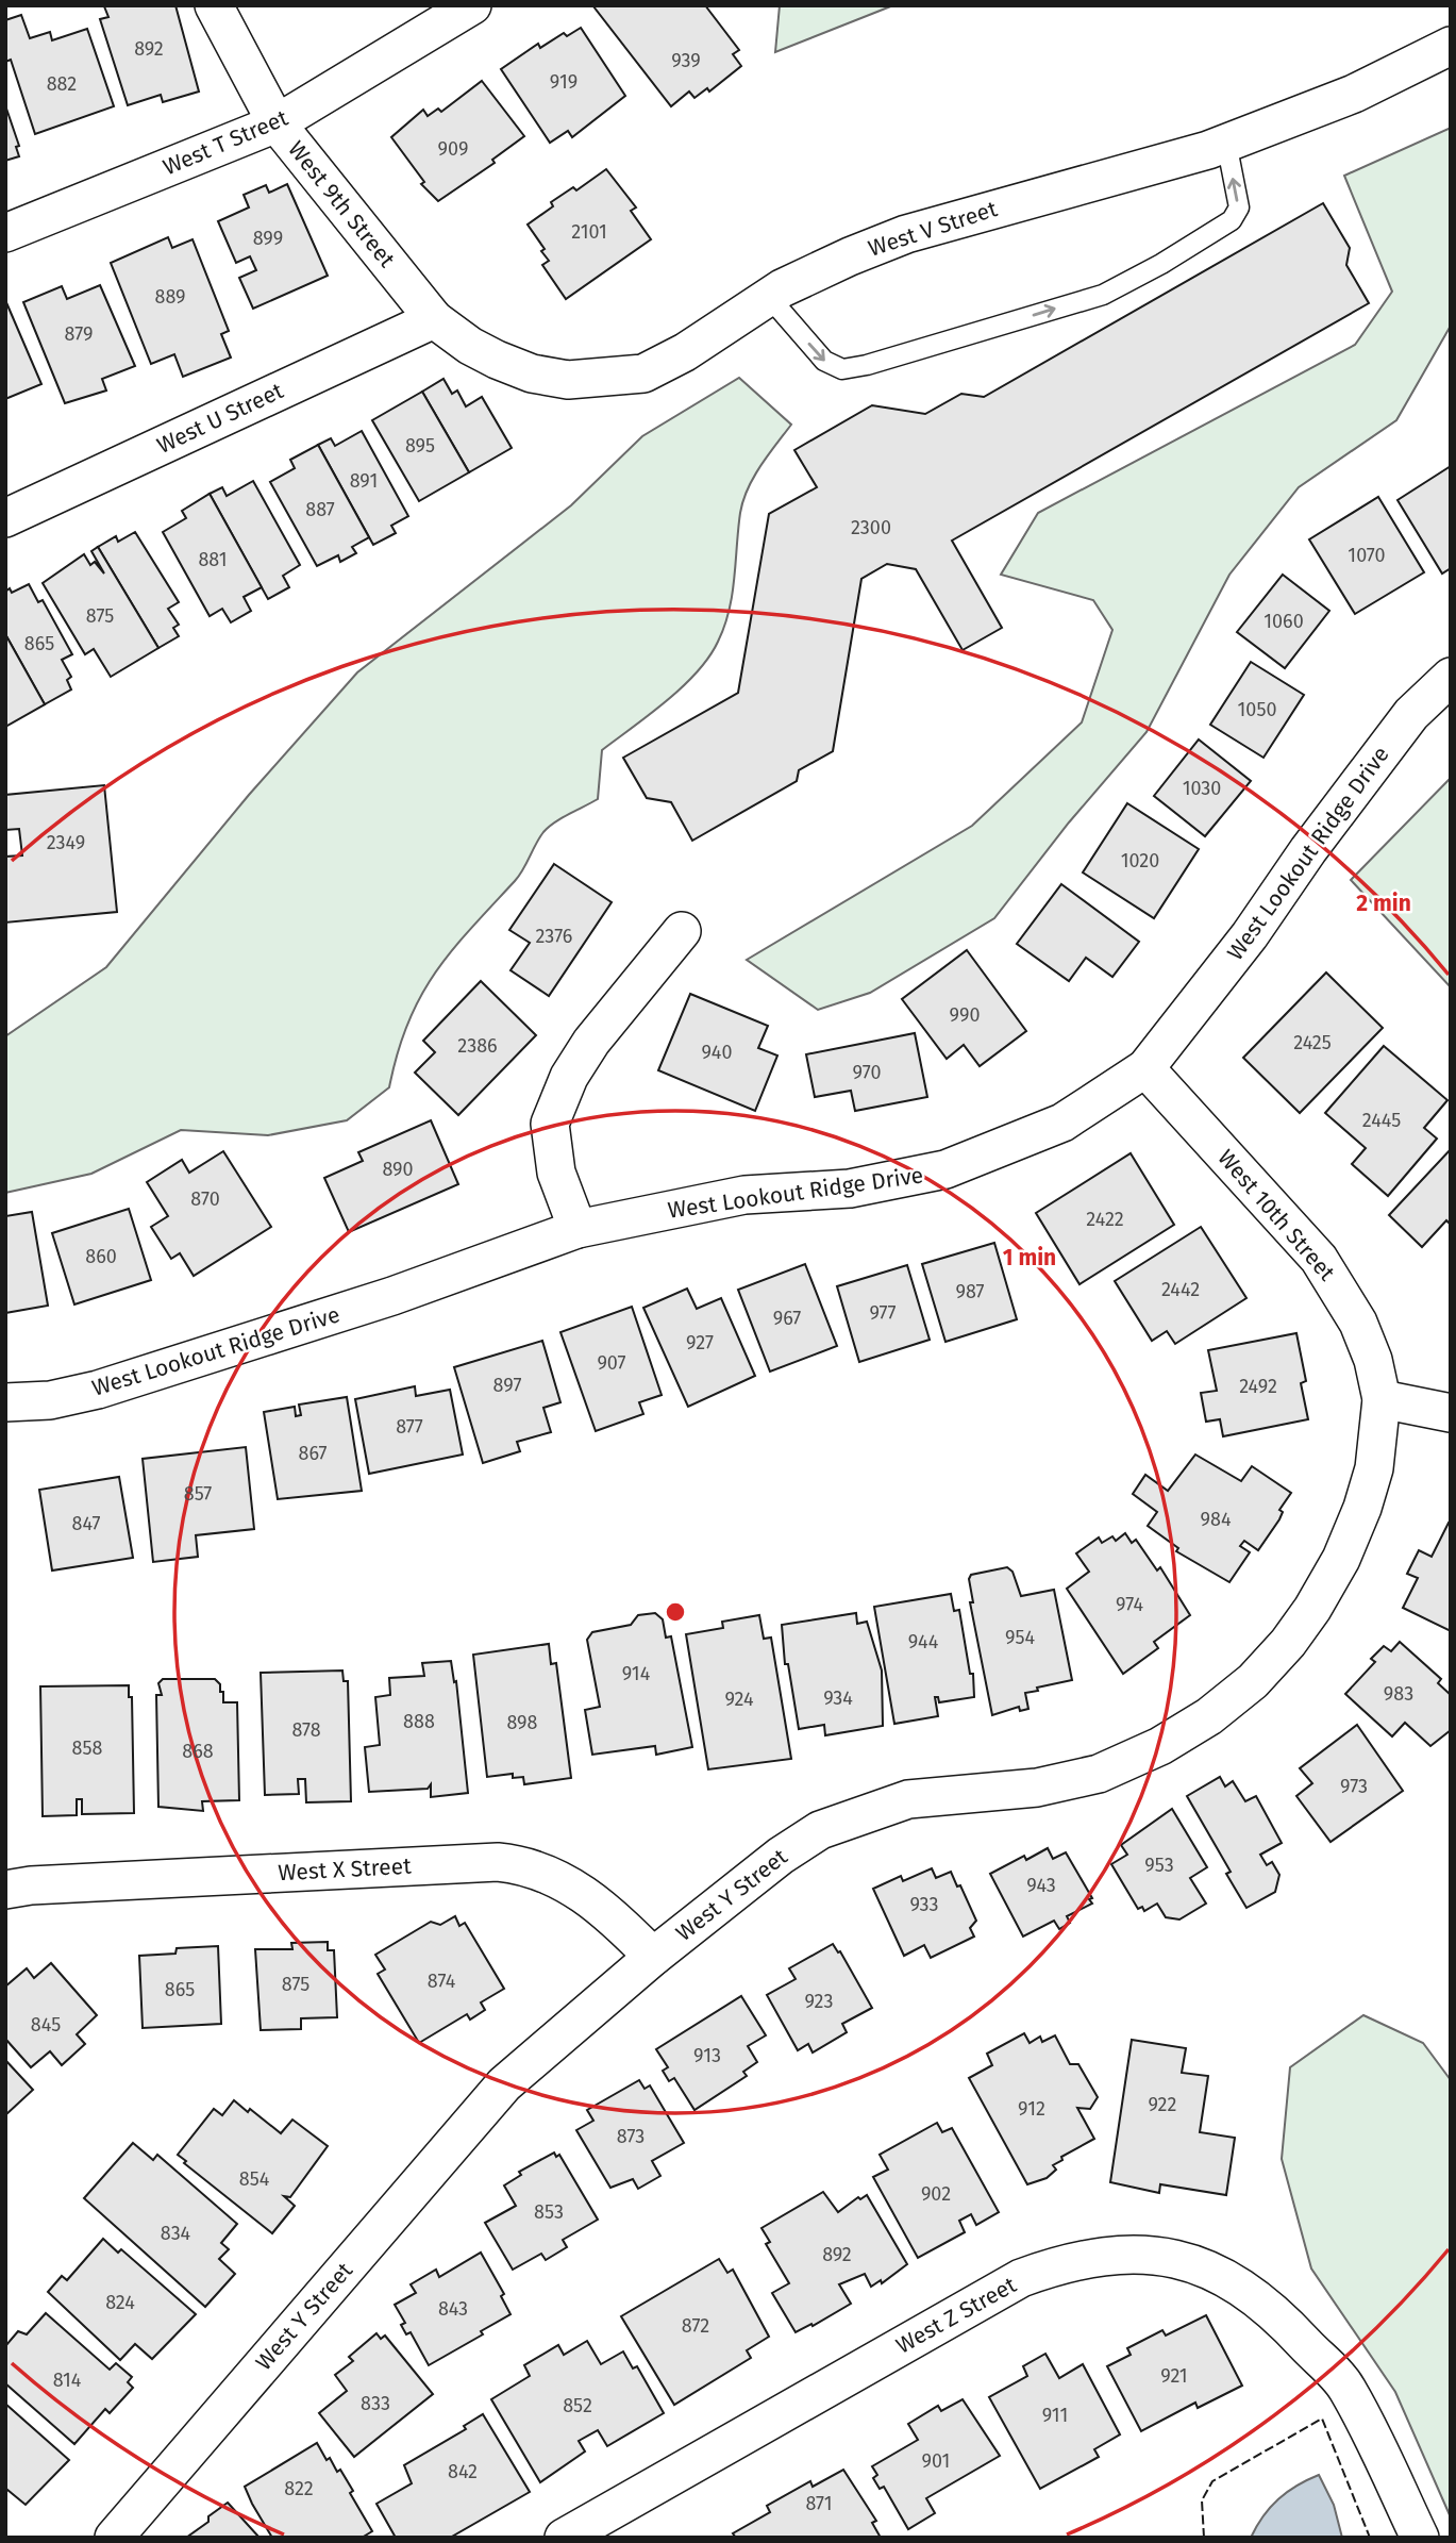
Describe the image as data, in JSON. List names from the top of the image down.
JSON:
{
  "streets": {
    "street": [
      "West T Street",
      "West 9th Street",
      "West V Street",
      "West U Street",
      "West Lookout Ridge Drive",
      "West 10th Street",
      "West X Street",
      "West Y Street",
      "West Z Street"
    ]
  },
  "crossings": [
    ["West T Street", "West 9th Street"],
    ["West 9th Street", "West V Street"],
    ["West 9th Street", "West U Street"],
    ["West V Street", "West U Street"],
    ["West Lookout Ridge Drive", "West 10th Street"],
    ["West 10th Street", "West Y Street"],
    ["West X Street", "West Y Street"]
  ],
  "house_numbers": [
    "892",
    "939",
    "919",
    "882",
    "909",
    "2101",
    "899",
    "889",
    "879",
    "895",
    "891",
    "887",
    "2300",
    "1070",
    "881",
    "875",
    "1060",
    "865",
    "1050",
    "1030",
    "2349",
    "1020",
    "2376",
    "990",
    "2425",
    "2386",
    "940",
    "970",
    "2445",
    "890",
    "870",
    "2422",
    "860",
    "2442",
    "987",
    "977",
    "967",
    "927",
    "907",
    "897",
    "2492",
    "877",
    "867",
    "857",
    "984",
    "847",
    "974",
    "954",
    "944",
    "914",
    "983",
    "934",
    "924",
    "888",
    "898",
    "878",
    "858",
    "868",
    "973",
    "953",
    "943",
    "933",
    "874",
    "875",
    "865",
    "923",
    "845",
    "913",
    "922",
    "912",
    "873",
    "854",
    "902",
    "853",
    "834",
    "892",
    "824",
    "843",
    "872",
    "921",
    "814",
    "833",
    "852",
    "911",
    "901",
    "842",
    "822",
    "871"
  ],
  "rings": ["2 min", "1 min"]
}
